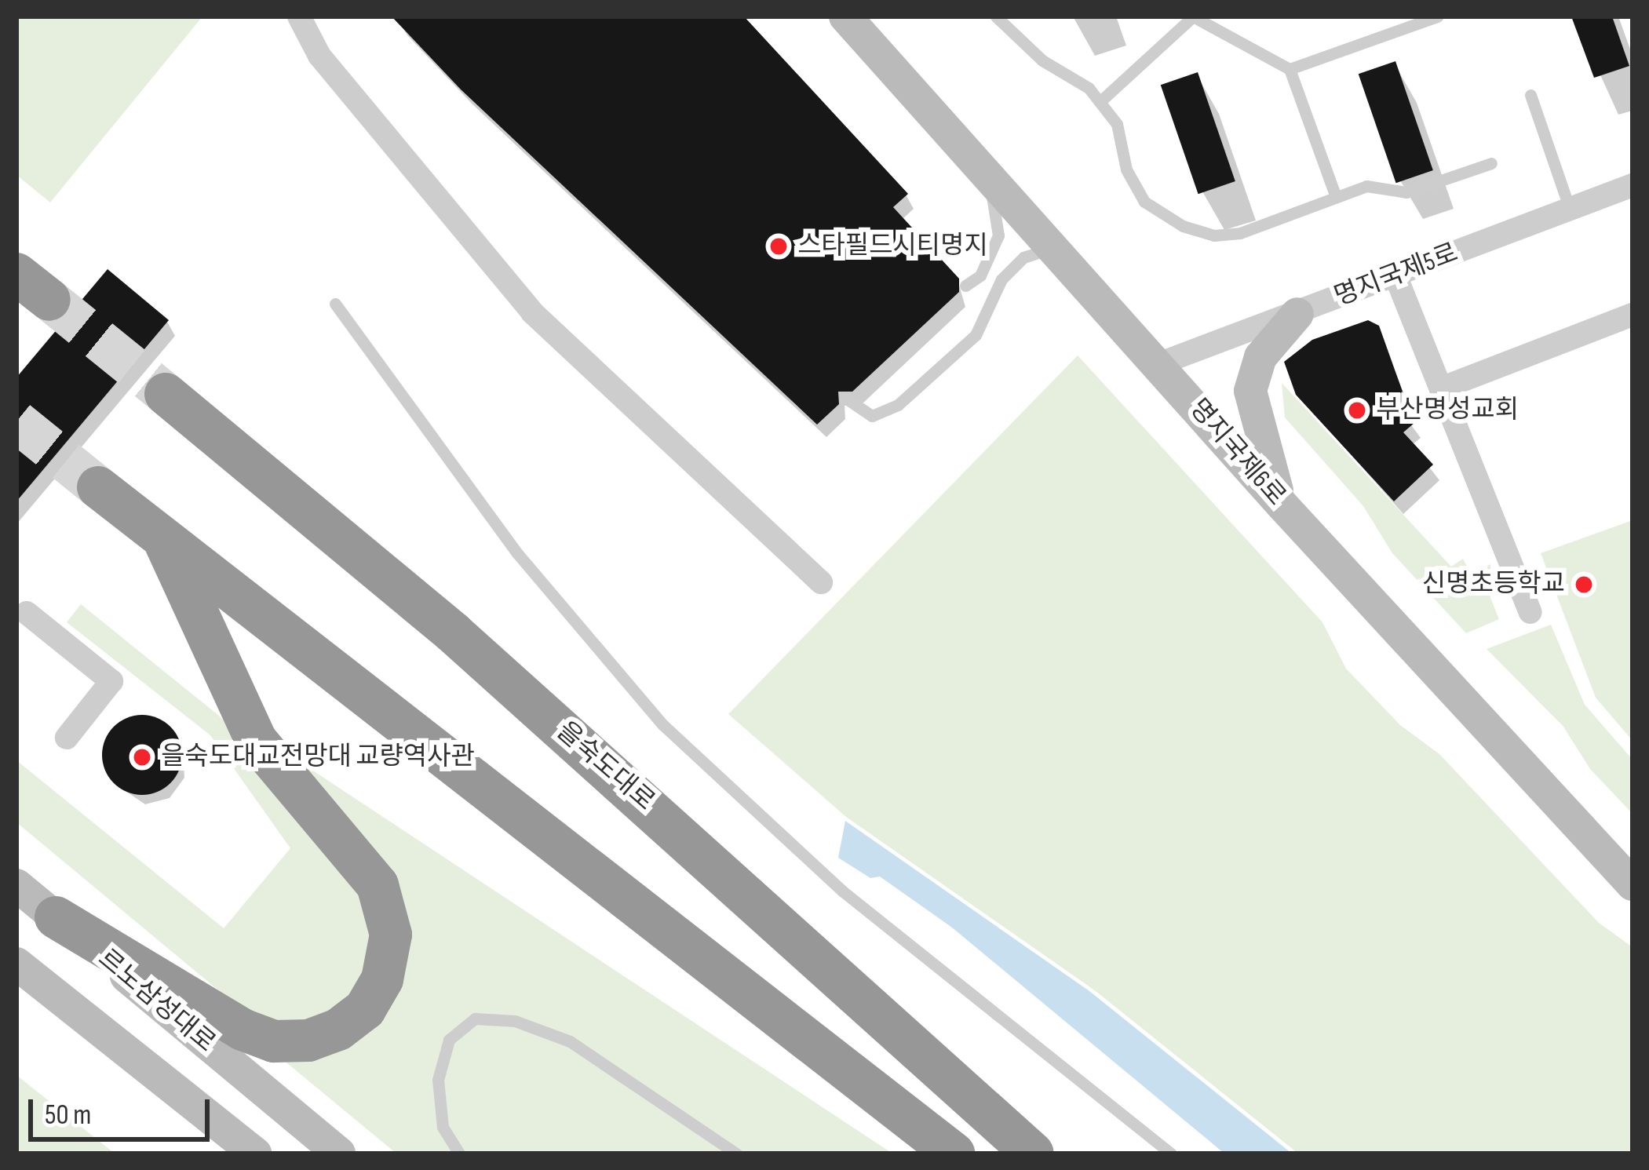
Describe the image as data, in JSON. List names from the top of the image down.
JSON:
{
  "streets": {
    "highway": ["을숙도대로"],
    "street": ["명지국제5로", "명지국제6로", "르노삼성대로"]
  },
  "crossings": [
    ["명지국제5로", "명지국제6로"]
  ],
  "places": [
    "스타필드시티명지",
    "부산명성교회",
    "신명초등학교",
    "을숙도대교전망대 교량역사관"
  ],
  "scale_bar": "50 m"
}
